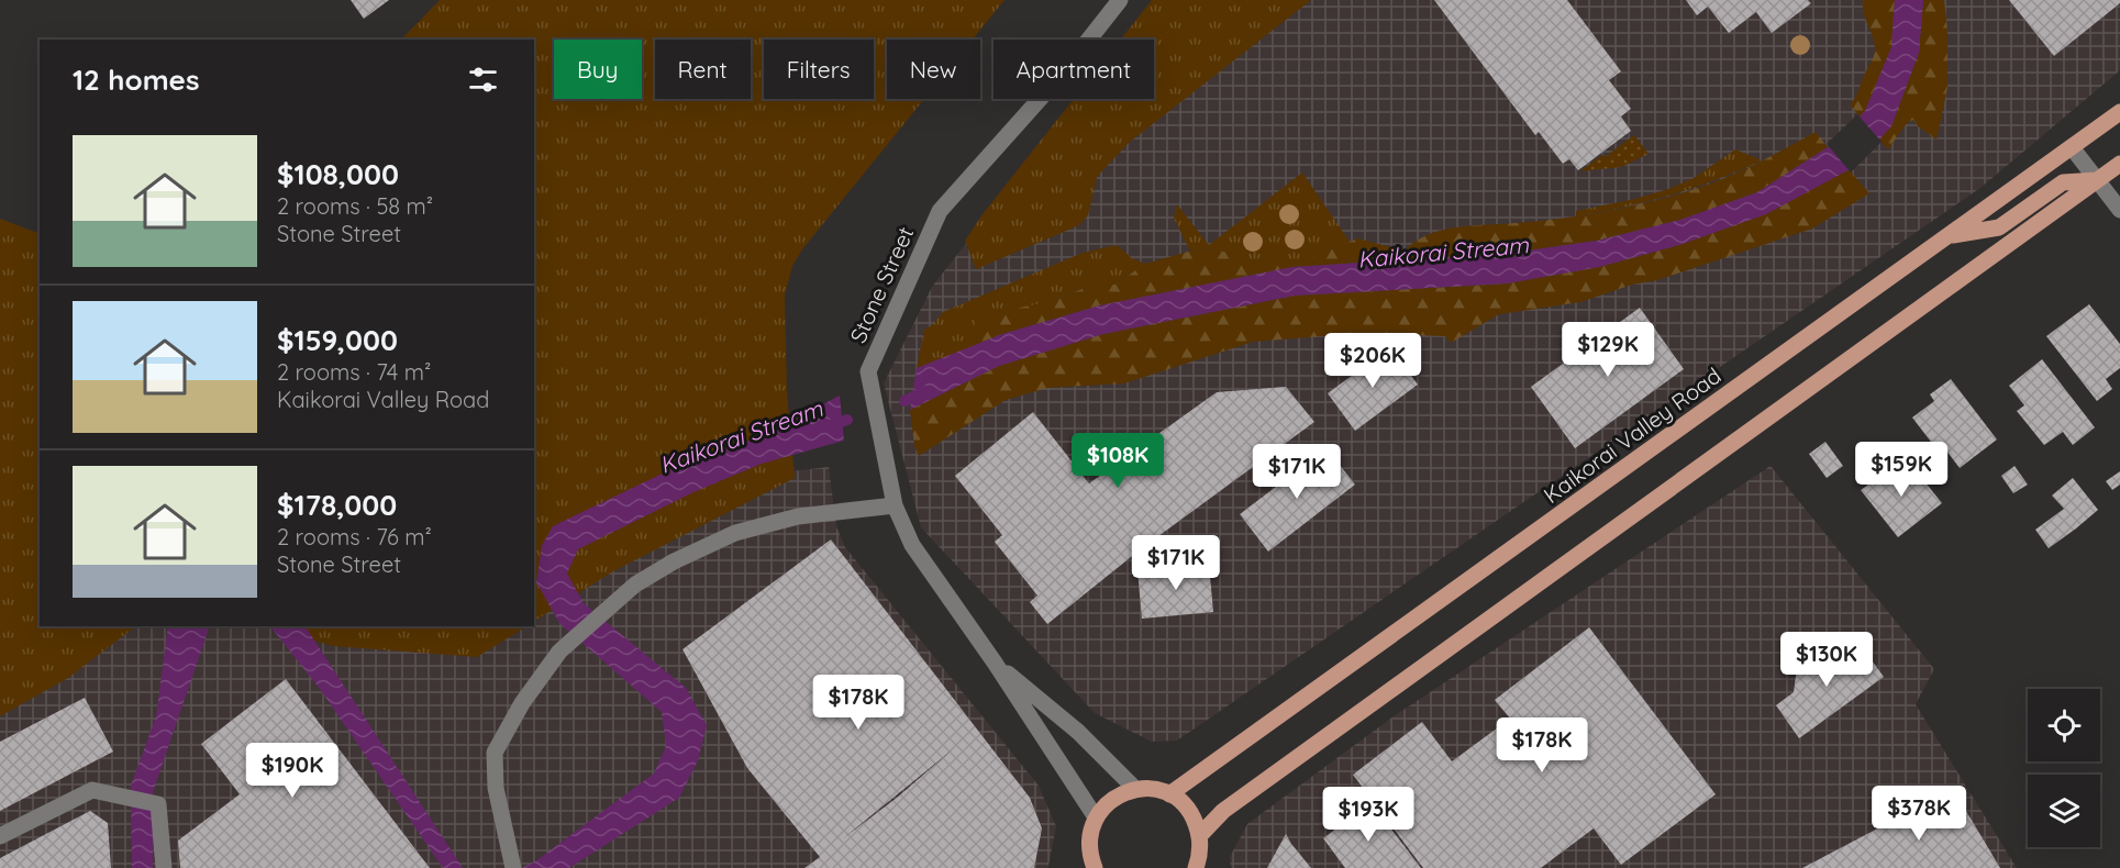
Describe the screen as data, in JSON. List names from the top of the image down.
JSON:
{
  "streets": {
    "main road": ["Kaikorai Valley Road"],
    "street": ["Stone Street"]
  },
  "water": ["Kaikorai Stream"],
  "page": {
    "chip": [
      "Buy",
      "Rent",
      "Filters",
      "New",
      "Apartment"
    ],
    "heading": "12 homes",
    "list": [
      {
        "name": "$108,000",
        "note": "2 rooms · 58 m² · Stone Street"
      },
      {
        "name": "$159,000",
        "note": "2 rooms · 74 m² · Kaikorai Valley Road"
      },
      {
        "name": "$178,000",
        "note": "2 rooms · 76 m² · Stone Street"
      }
    ],
    "price": [
      "$129K",
      "$206K",
      "$108K",
      "$159K",
      "$171K",
      "$171K",
      "$130K",
      "$178K",
      "$178K",
      "$190K",
      "$378K",
      "$193K"
    ]
  }
}
